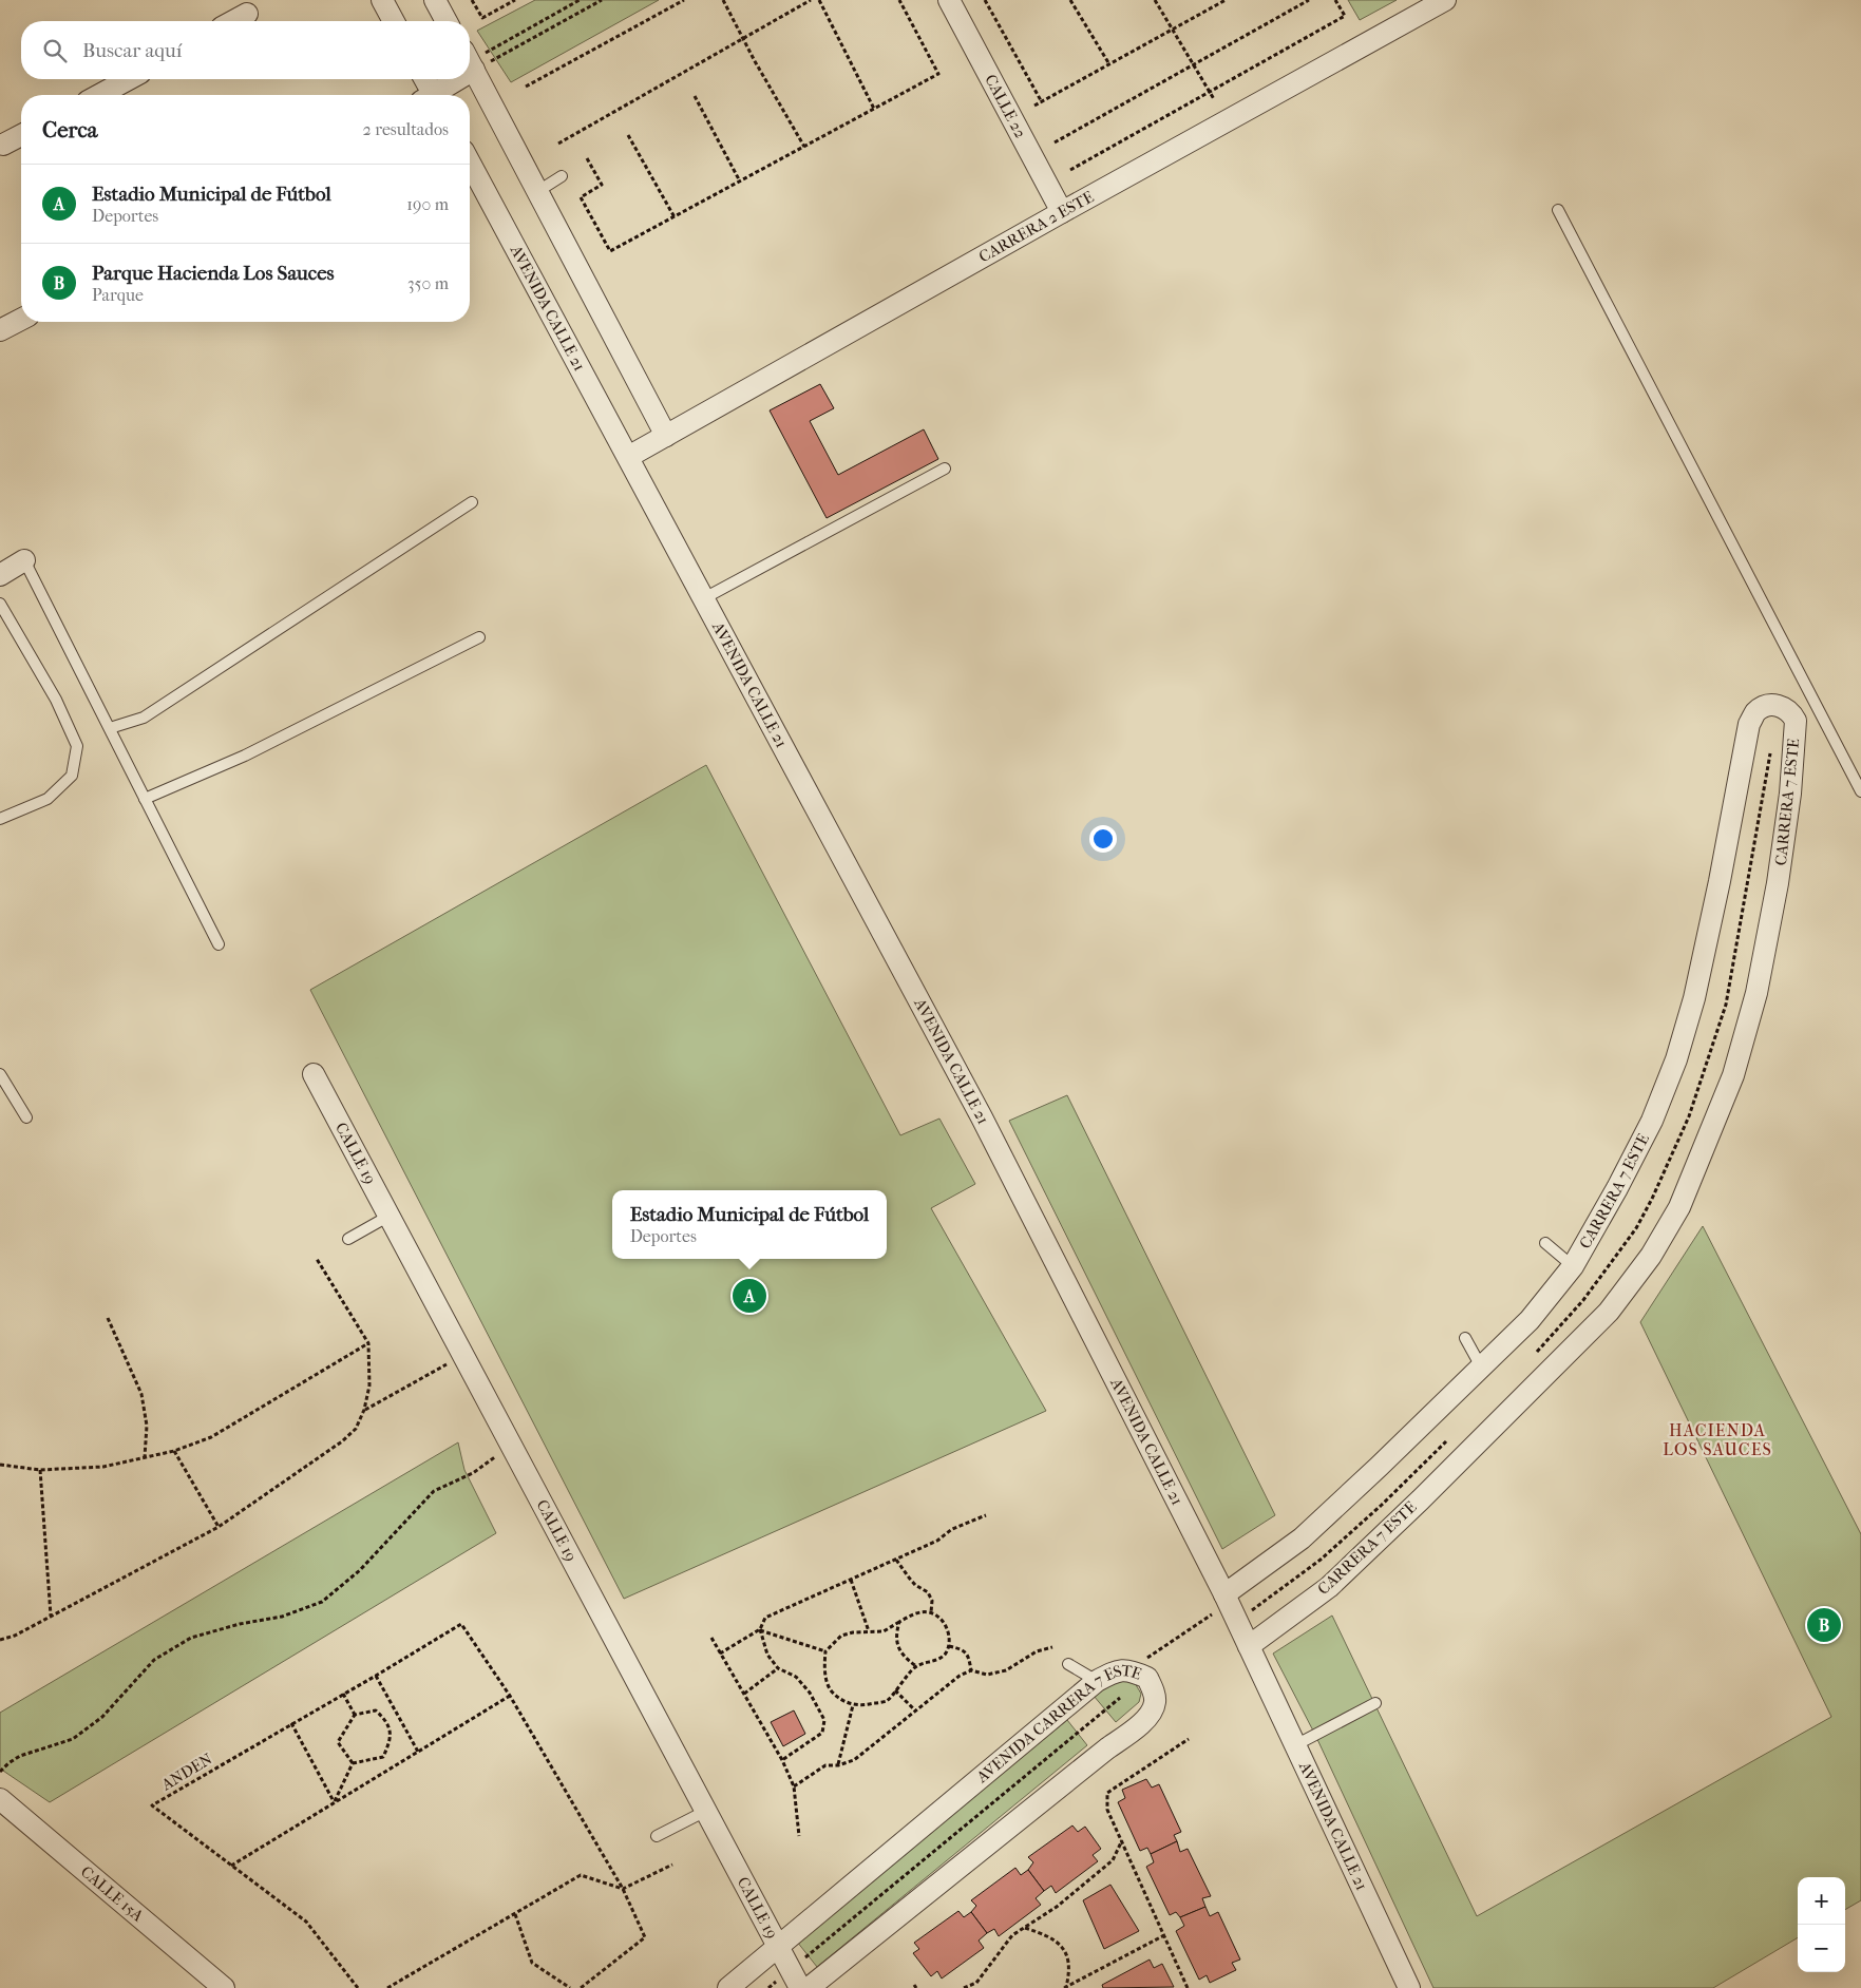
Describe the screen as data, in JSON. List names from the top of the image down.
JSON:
{
  "streets": {
    "street": [
      "CALLE 22",
      "CARRERA 2 ESTE",
      "AVENIDA CALLE 21",
      "CARRERA 7 ESTE",
      "CALLE 19",
      "AVENIDA CARRERA 7 ESTE",
      "CALLE 15A"
    ],
    "path": ["ANDEN"]
  },
  "crossings": [
    ["CALLE 22", "CARRERA 2 ESTE"],
    ["CARRERA 2 ESTE", "AVENIDA CALLE 21"],
    ["AVENIDA CALLE 21", "CARRERA 7 ESTE"],
    ["CALLE 19", "AVENIDA CARRERA 7 ESTE"]
  ],
  "districts": ["HACIENDA LOS SAUCES"],
  "page": {
    "search": "Buscar aquí",
    "heading": ["Cerca", "2 resultados"],
    "list": [
      {
        "mark": "A",
        "name": "Estadio Municipal de Fútbol",
        "note": "Deportes",
        "value": "190 m"
      },
      {
        "mark": "B",
        "name": "Parque Hacienda Los Sauces",
        "note": "Parque",
        "value": "350 m"
      }
    ],
    "popup": ["Estadio Municipal de Fútbol", "Deportes"],
    "pins": ["A", "B"],
    "map_buttons": ["+", "−"]
  }
}
